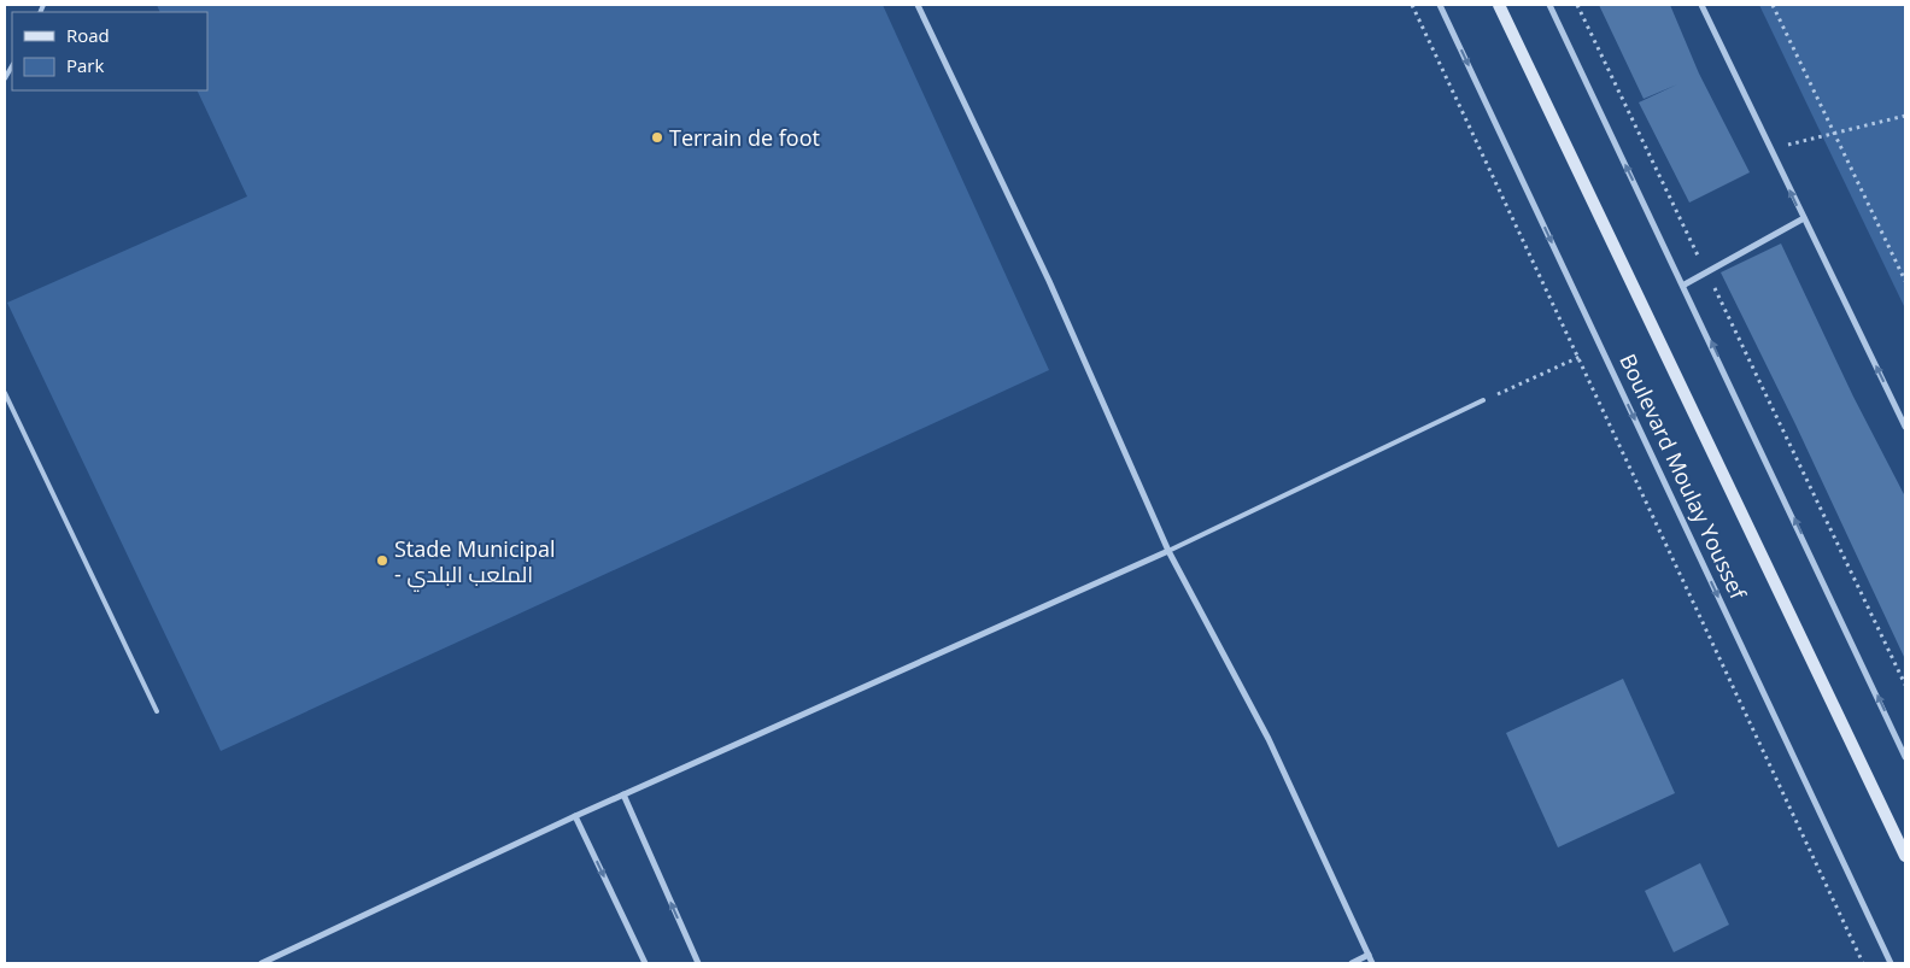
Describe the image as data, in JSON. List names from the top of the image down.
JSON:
{
  "streets": {
    "main road": ["Boulevard Moulay Youssef"]
  },
  "one_way": ["Boulevard Moulay Youssef"],
  "places": ["Terrain de foot", "Stade Municipal - الملعب البلدي"],
  "legend": ["Road", "Park"]
}
